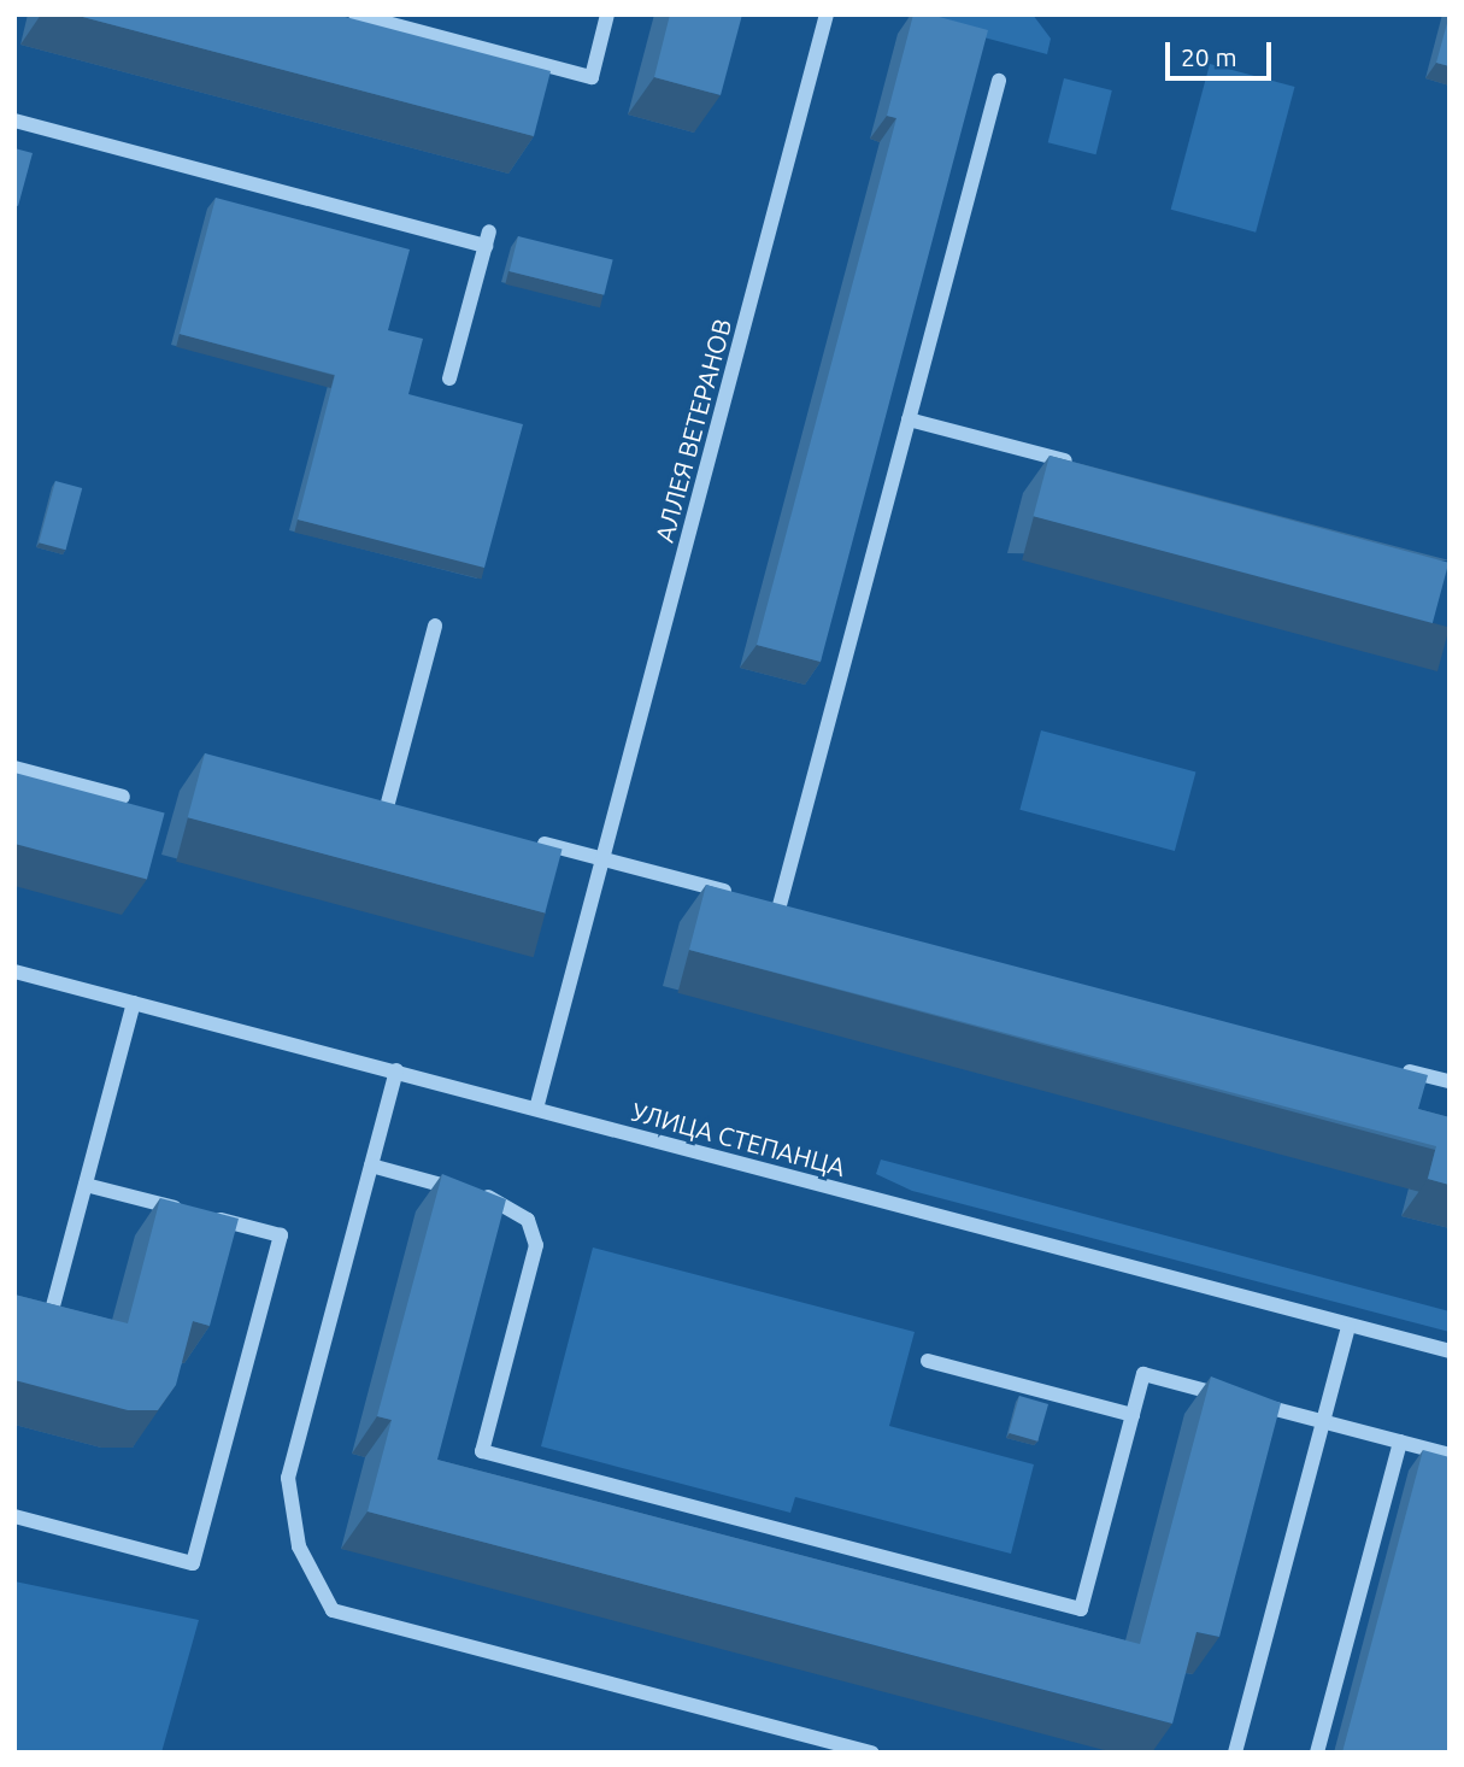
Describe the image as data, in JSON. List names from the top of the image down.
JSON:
{
  "streets": {
    "street": ["АЛЛЕЯ ВЕТЕРАНОВ", "УЛИЦА СТЕПАНЦА"]
  },
  "crossings": [
    ["АЛЛЕЯ ВЕТЕРАНОВ", "УЛИЦА СТЕПАНЦА"]
  ],
  "scale_bar": "20 m"
}
